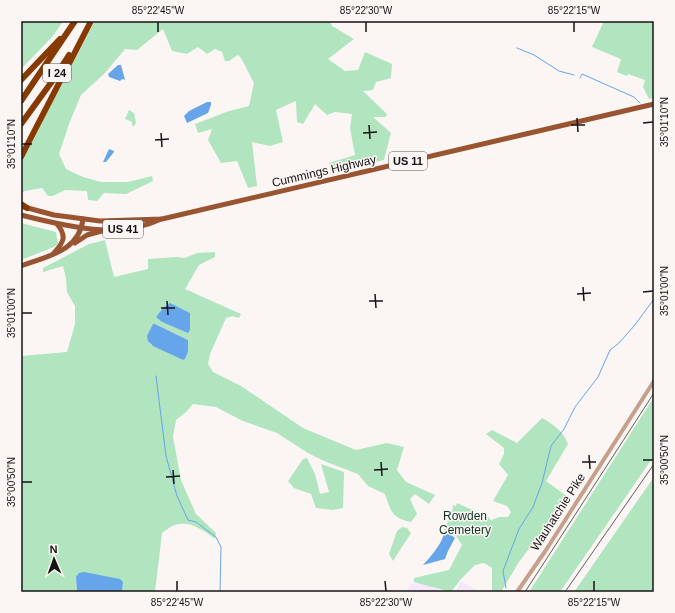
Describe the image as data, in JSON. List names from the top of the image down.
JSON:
{
  "streets": {
    "highway": ["I 24"],
    "main road": ["US 11", "Cummings Highway", "US 41"],
    "street": ["Wauhatchie Pike"]
  },
  "parks": ["Rowden Cemetery"],
  "north": "top",
  "coordinates": [
    "85°22'45\"W",
    "85°22'30\"W",
    "85°22'15\"W",
    "35°01'10\"N",
    "35°01'00\"N",
    "35°00'50\"N"
  ]
}
